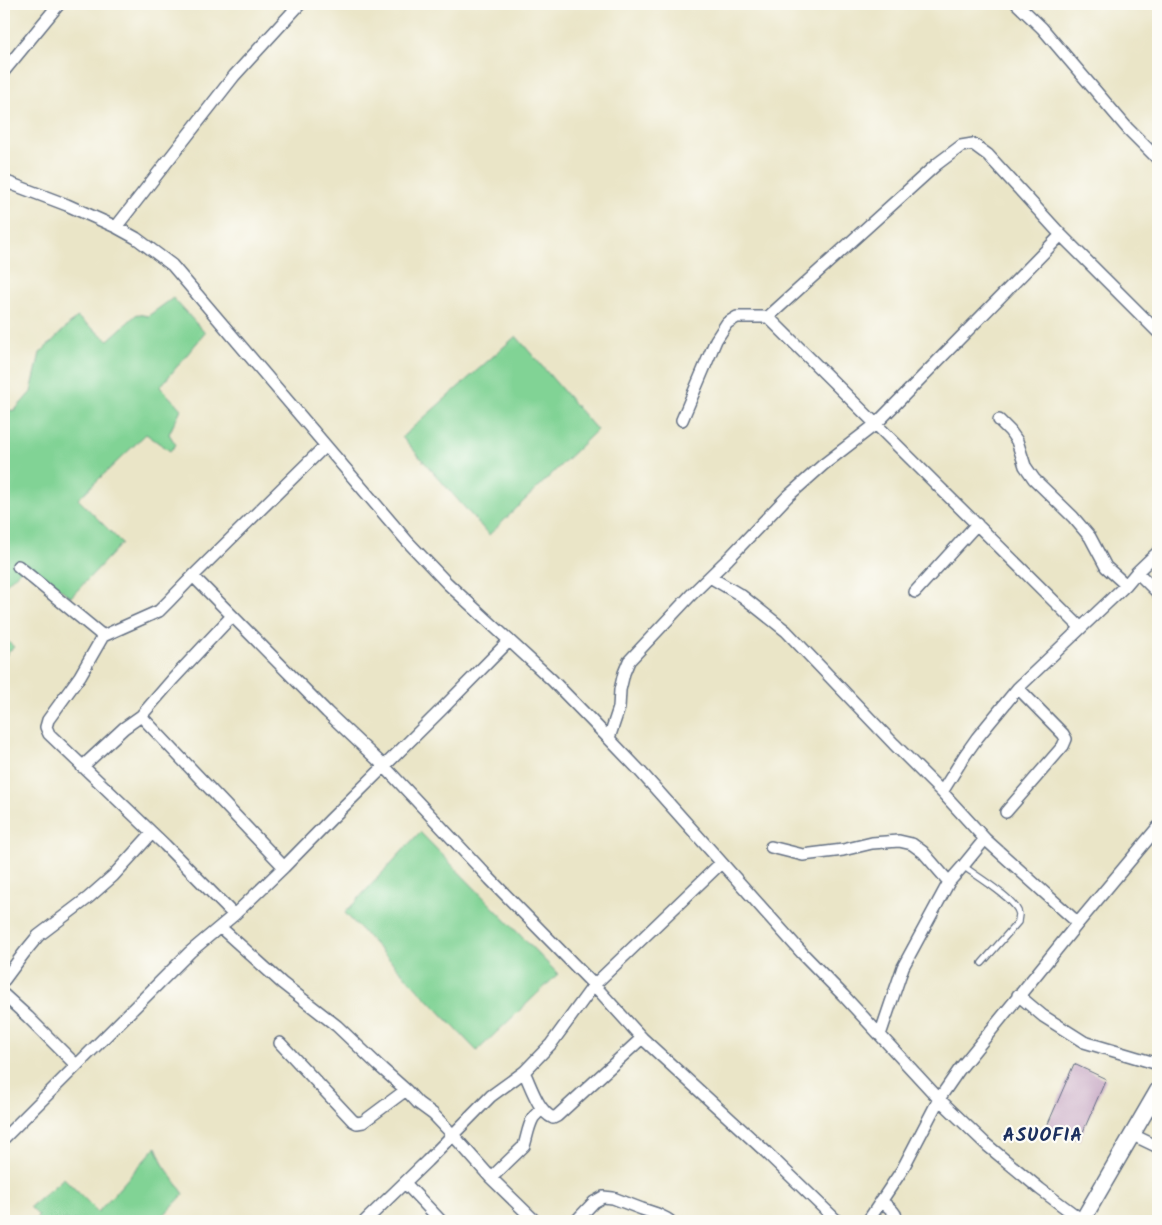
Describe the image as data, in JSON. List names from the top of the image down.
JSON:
{
  "districts": ["ASUOFIA"]
}
